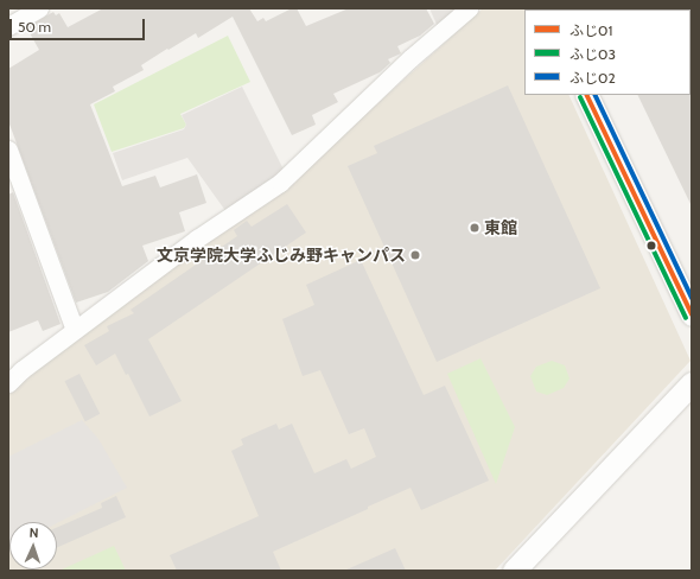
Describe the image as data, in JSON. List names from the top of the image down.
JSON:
{
  "places": ["東館", "文京学院大学ふじみ野キャンパス"],
  "lines": ["transit line ふじ01", "transit line ふじ02", "transit line ふじ03"],
  "legend": ["ふじ01", "ふじ03", "ふじ02"],
  "scale_bar": "50 m",
  "north": "top"
}
